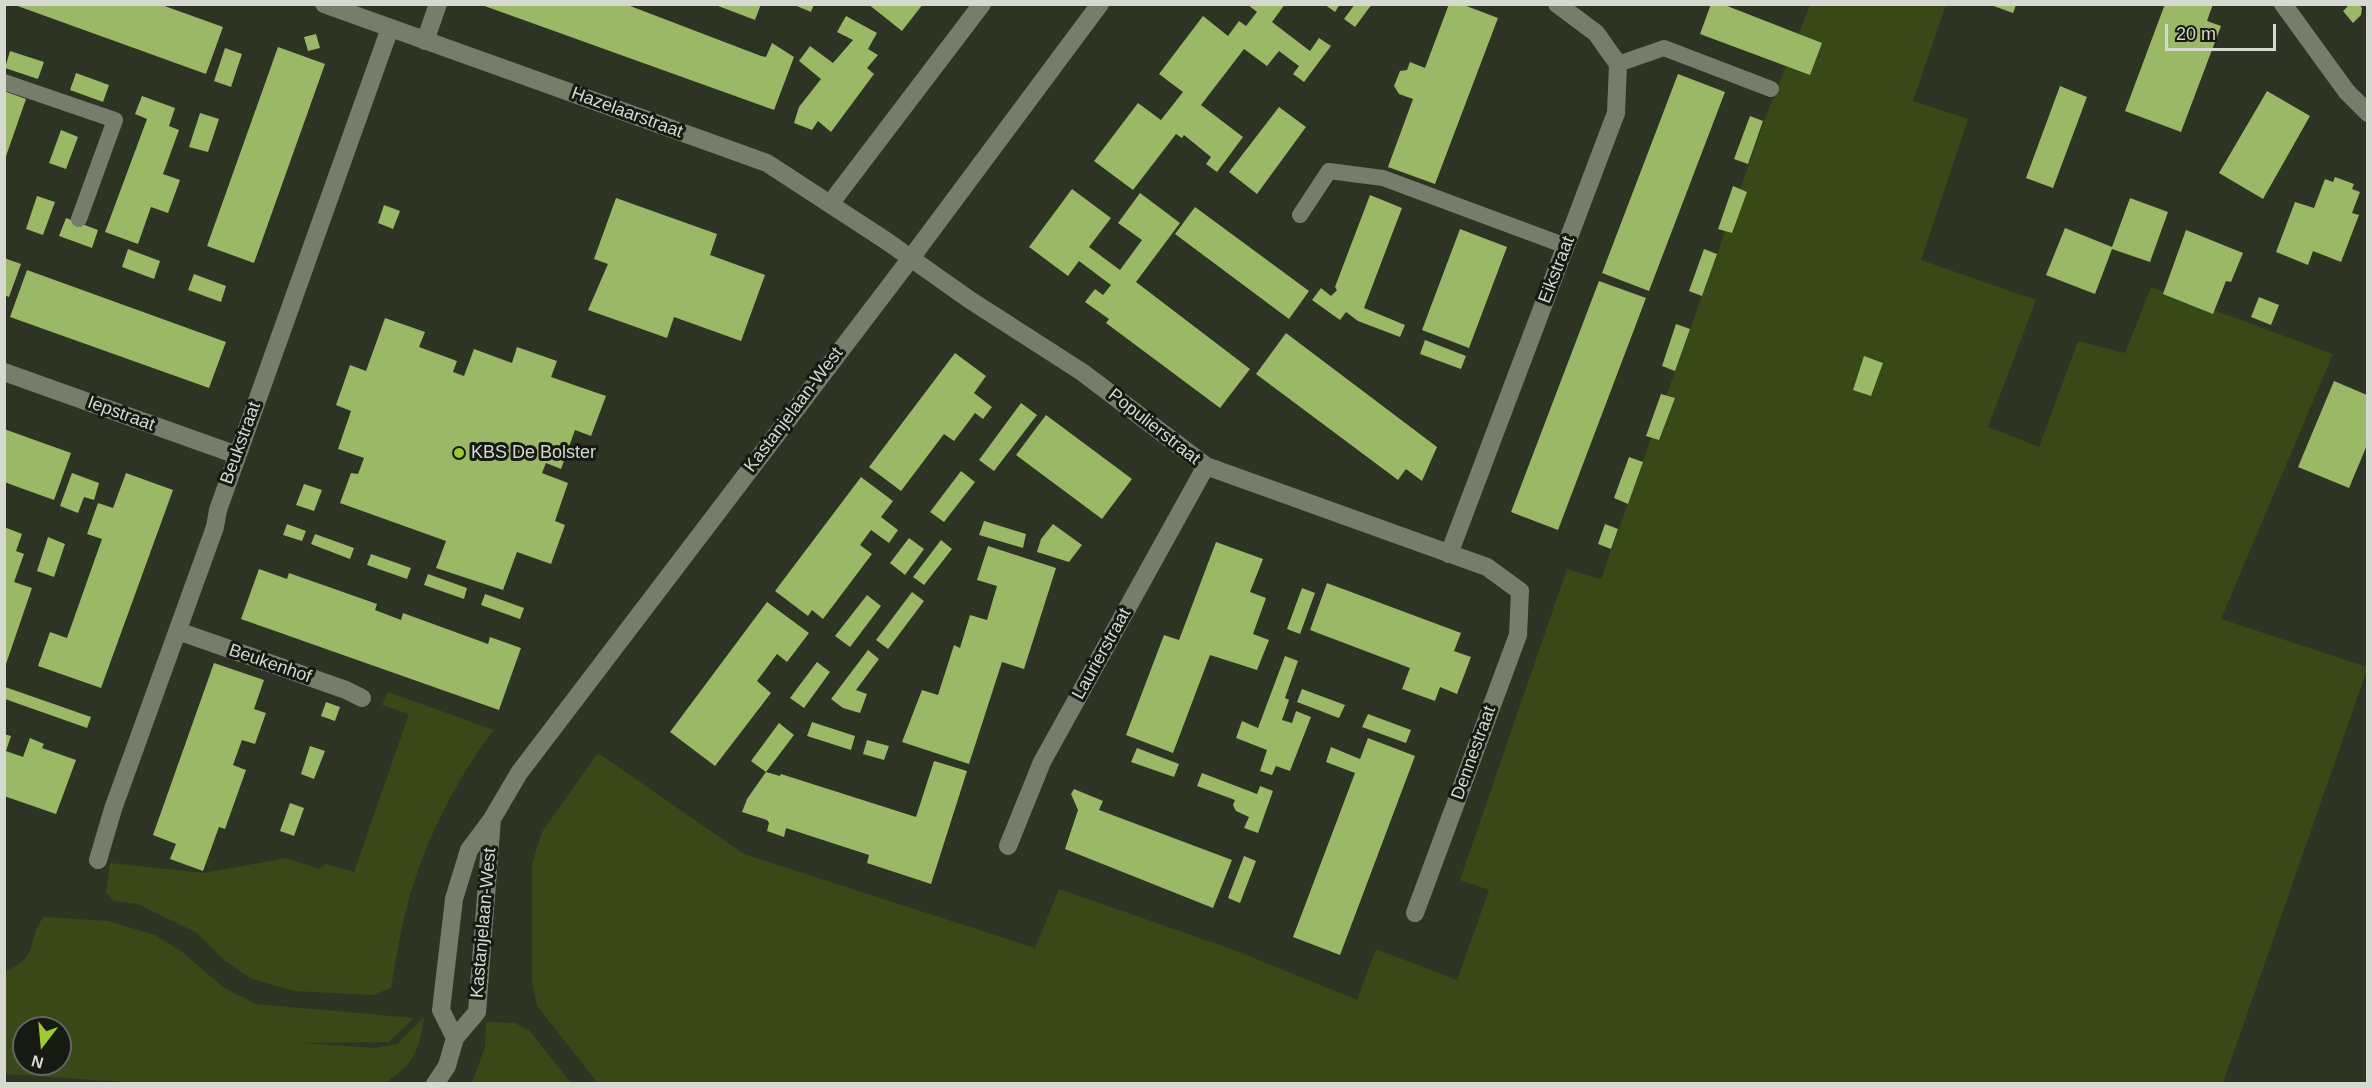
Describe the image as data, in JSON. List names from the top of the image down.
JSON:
{
  "streets": {
    "street": [
      "Hazelaarstraat",
      "Eikstraat",
      "Kastanjelaan-West",
      "Iepstraat",
      "Populierstraat",
      "Beukstraat",
      "Laurierstraat",
      "Beukenhof",
      "Dennestraat"
    ]
  },
  "crossings": [
    ["Hazelaarstraat", "Kastanjelaan-West"],
    ["Hazelaarstraat", "Populierstraat"],
    ["Hazelaarstraat", "Beukstraat"],
    ["Eikstraat", "Populierstraat"],
    ["Kastanjelaan-West", "Populierstraat"],
    ["Iepstraat", "Beukstraat"],
    ["Populierstraat", "Laurierstraat"],
    ["Populierstraat", "Dennestraat"],
    ["Beukstraat", "Beukenhof"]
  ],
  "places": ["KBS De Bolster"],
  "scale_bar": "20 m",
  "north": "bottom"
}
